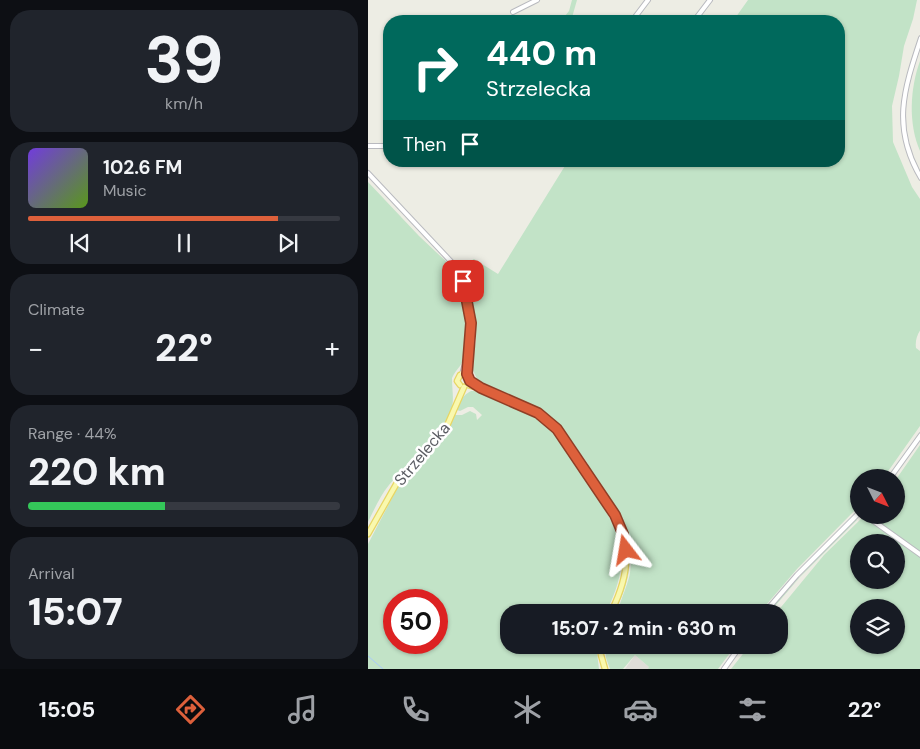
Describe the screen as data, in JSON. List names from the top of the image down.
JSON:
{
  "streets": {
    "main road": ["Strzelecka"]
  },
  "north": "bottom right",
  "page": {
    "tile": [
      ["39", "km/h"],
      "Climate",
      ["Range · 44%", "220 km"],
      ["Arrival", "15:07"]
    ],
    "turn": ["440 m", "Strzelecka"],
    "then": "Then",
    "song": ["102.6 FM", "Music"],
    "heat": ["−", "22°", "+"],
    "limit": "50",
    "trip": "15:07 · 2 min · 630 m",
    "tabs": ["15:05", "22°"]
  }
}
